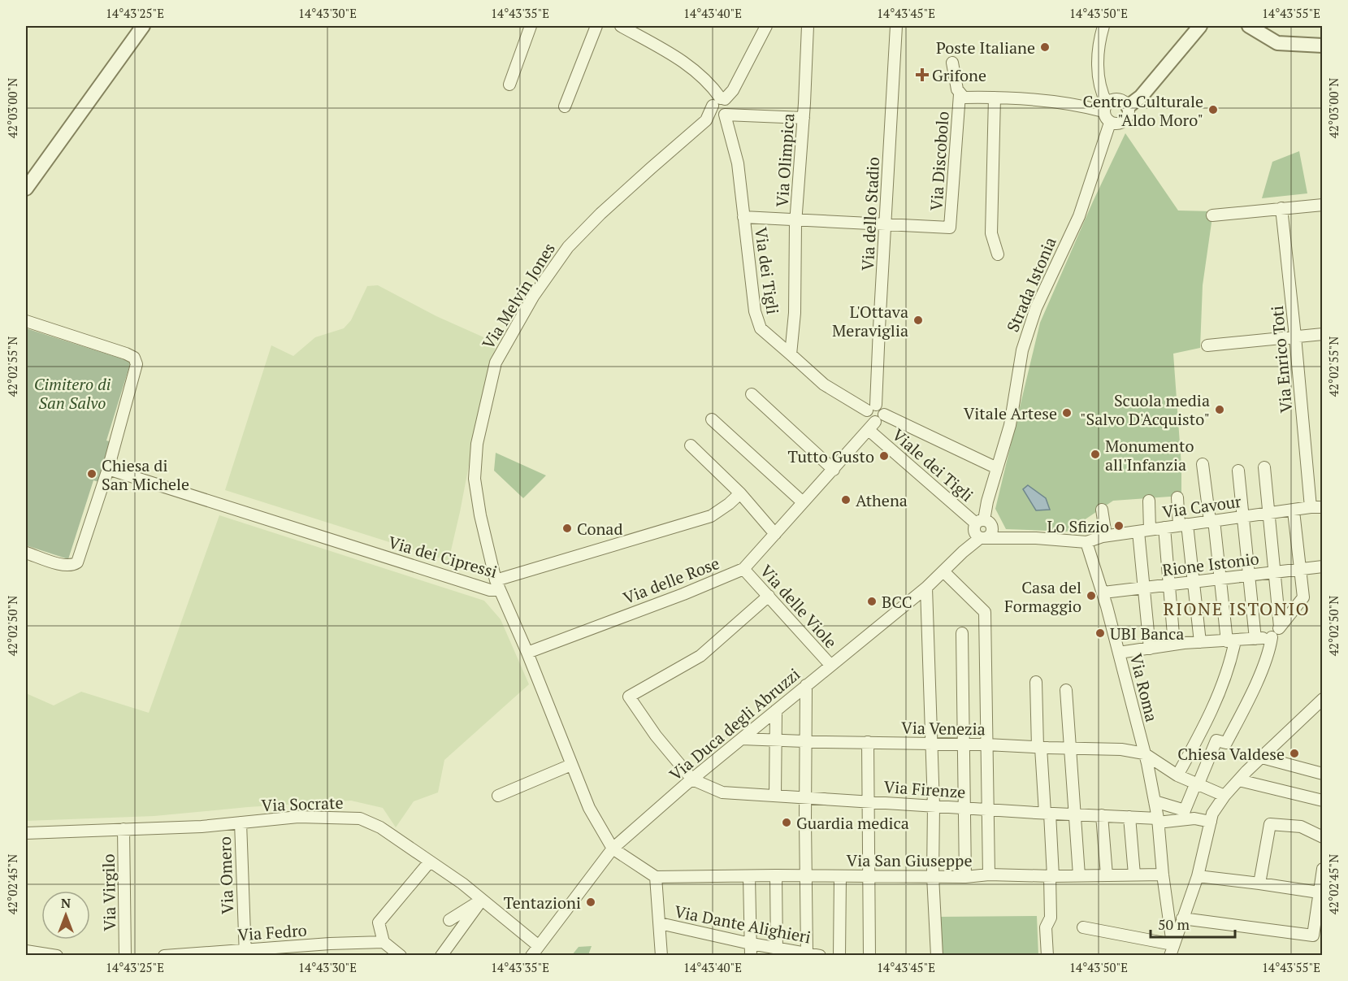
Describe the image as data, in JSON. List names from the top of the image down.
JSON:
{
  "streets": {
    "street": [
      "Via Olimpica",
      "Via Discobolo",
      "Via dello Stadio",
      "Via dei Tigli",
      "Strada Istonia",
      "Via Melvin Jones",
      "Via Enrico Toti",
      "Viale dei Tigli",
      "Via Cavour",
      "Via dei Cipressi",
      "Rione Istonio",
      "Via delle Rose",
      "Via delle Viole",
      "Via Roma",
      "Via Duca degli Abruzzi",
      "Via Venezia",
      "Via Firenze",
      "Via Socrate",
      "Via San Giuseppe",
      "Via Omero",
      "Via Virgilo",
      "Via Dante Alighieri",
      "Via Fedro"
    ]
  },
  "crossings": [
    ["Via Olimpica", "Via Discobolo"],
    ["Via Olimpica", "Via dei Tigli"],
    ["Via Discobolo", "Via dello Stadio"],
    ["Via Discobolo", "Via dei Tigli"],
    ["Via dello Stadio", "Via dei Tigli"],
    ["Strada Istonia", "Viale dei Tigli"],
    ["Strada Istonia", "Via Duca degli Abruzzi"],
    ["Via Melvin Jones", "Via dei Cipressi"],
    ["Via Enrico Toti", "Via Cavour"],
    ["Viale dei Tigli", "Via delle Rose"],
    ["Viale dei Tigli", "Via Duca degli Abruzzi"],
    ["Via Cavour", "Via Roma"],
    ["Via dei Cipressi", "Via delle Rose"],
    ["Via dei Cipressi", "Via Duca degli Abruzzi"],
    ["Rione Istonio", "Via Roma"],
    ["Via delle Rose", "Via delle Viole"],
    ["Via delle Viole", "Via Duca degli Abruzzi"],
    ["Via Roma", "Via Venezia"],
    ["Via Roma", "Via Firenze"],
    ["Via Roma", "Via San Giuseppe"],
    ["Via Duca degli Abruzzi", "Via Venezia"],
    ["Via Duca degli Abruzzi", "Via Firenze"],
    ["Via Duca degli Abruzzi", "Via Socrate"],
    ["Via Socrate", "Via Omero"],
    ["Via Socrate", "Via Virgilo"],
    ["Via Omero", "Via Fedro"]
  ],
  "districts": ["RIONE ISTONIO"],
  "parks": ["Cimitero di San Salvo"],
  "places": {
    "other": [
      "Poste Italiane",
      "Centro Culturale \"Aldo Moro\"",
      "L'Ottava Meraviglia",
      "Scuola media \"Salvo D'Acquisto\"",
      "Vitale Artese",
      "Monumento all'Infanzia",
      "Tutto Gusto",
      "Chiesa di San Michele",
      "Athena",
      "Lo Sfizio",
      "Conad",
      "Casa del Formaggio",
      "BCC",
      "UBI Banca",
      "Chiesa Valdese",
      "Guardia medica",
      "Tentazioni"
    ],
    "health": ["Grifone"]
  },
  "scale_bar": "50 m",
  "north": "top",
  "coordinates": [
    "14°43'25\"E",
    "14°43'30\"E",
    "14°43'35\"E",
    "14°43'40\"E",
    "14°43'45\"E",
    "14°43'50\"E",
    "14°43'55\"E",
    "42°03'00\"N",
    "42°02'55\"N",
    "42°02'50\"N",
    "42°02'45\"N"
  ]
}
